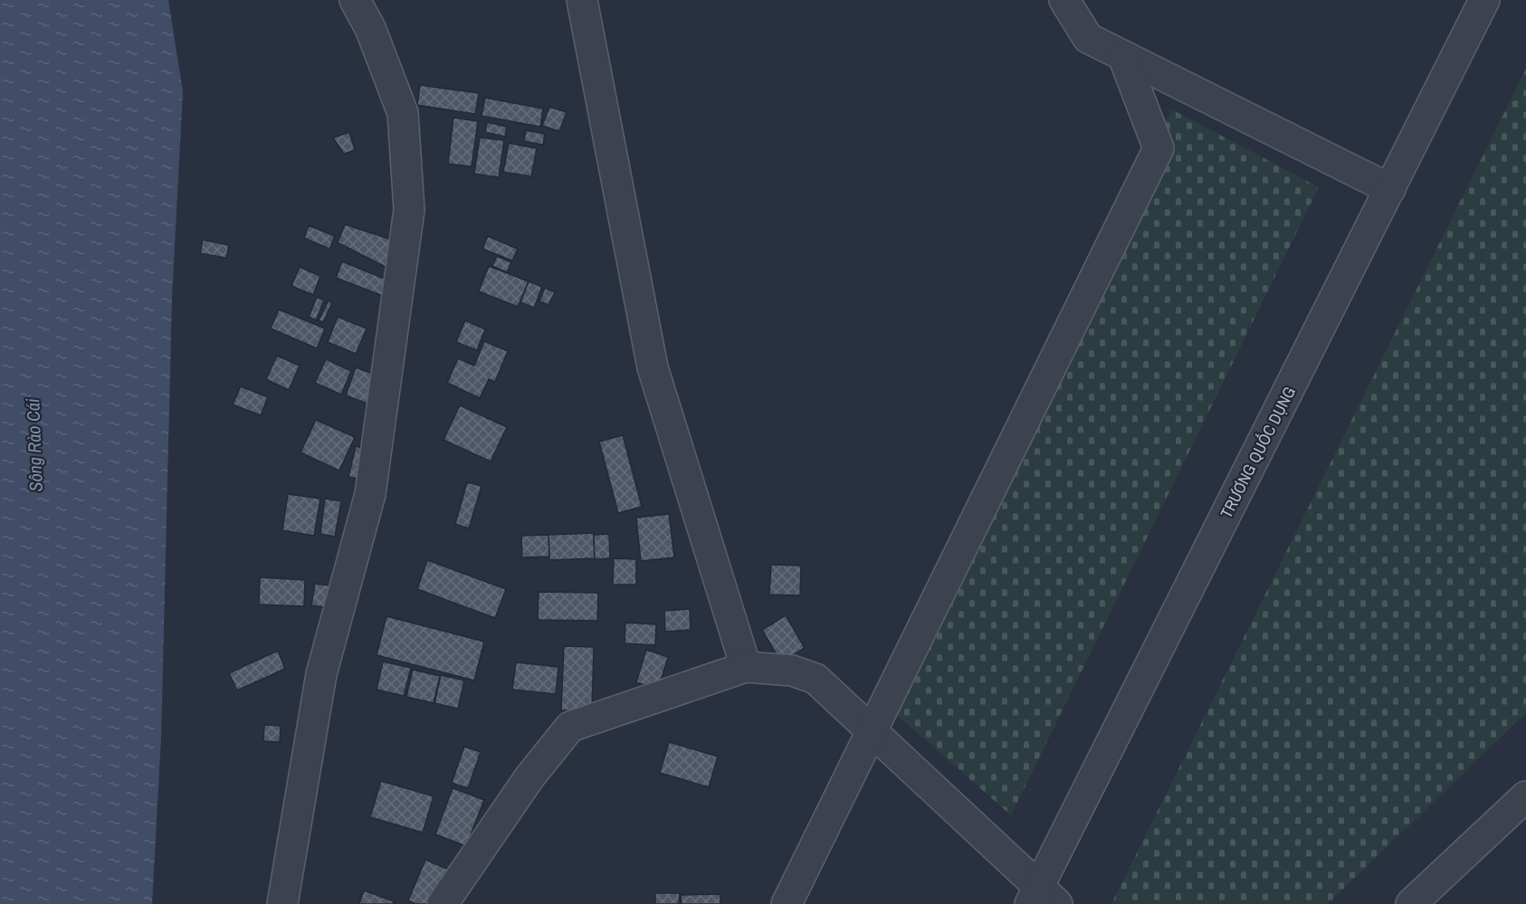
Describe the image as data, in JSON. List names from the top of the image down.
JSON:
{
  "streets": {
    "street": ["TRƯƠNG QUỐC DỤNG"]
  },
  "water": ["Sông Rào Cái"]
}
